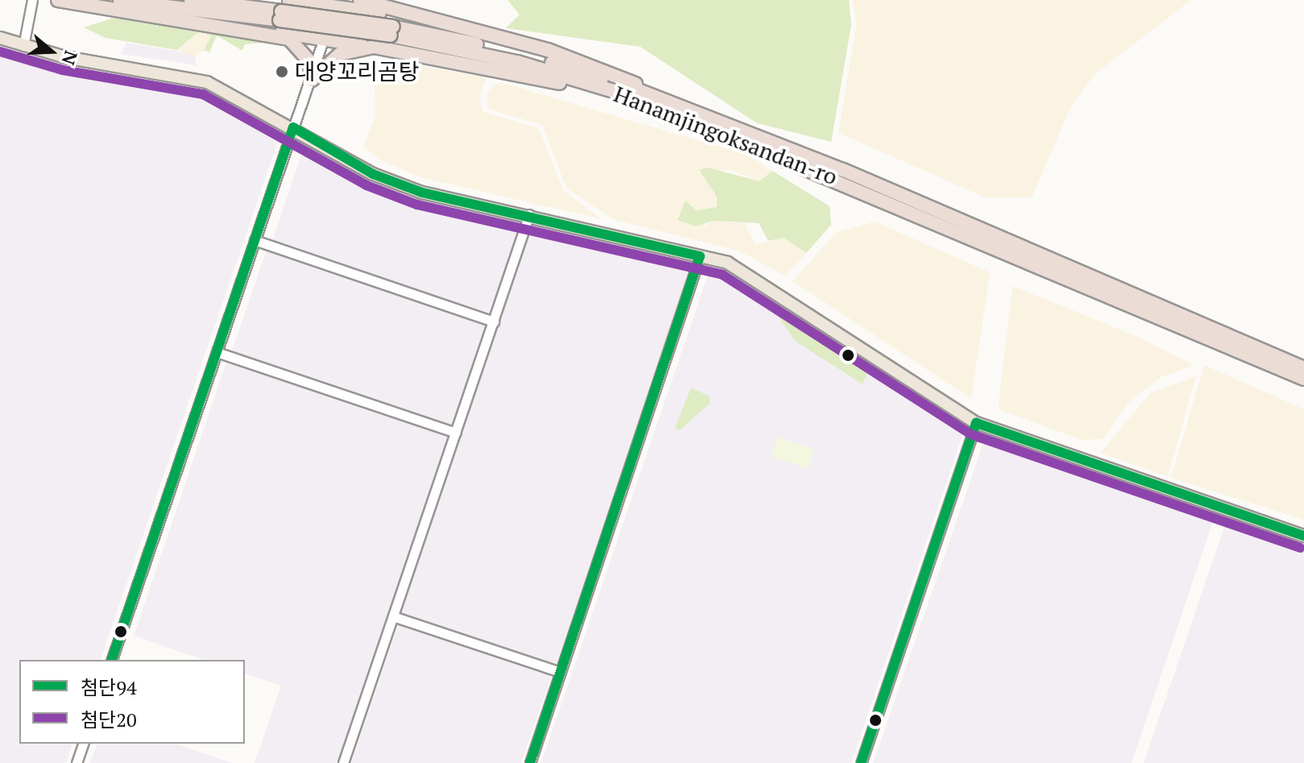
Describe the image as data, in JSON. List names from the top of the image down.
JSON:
{
  "streets": {
    "highway": ["Hanamjingoksandan-ro"]
  },
  "places": ["대양꼬리곰탕"],
  "lines": ["transit line 첨단20", "transit line 첨단94"],
  "legend": ["첨단94", "첨단20"],
  "north": "right"
}
